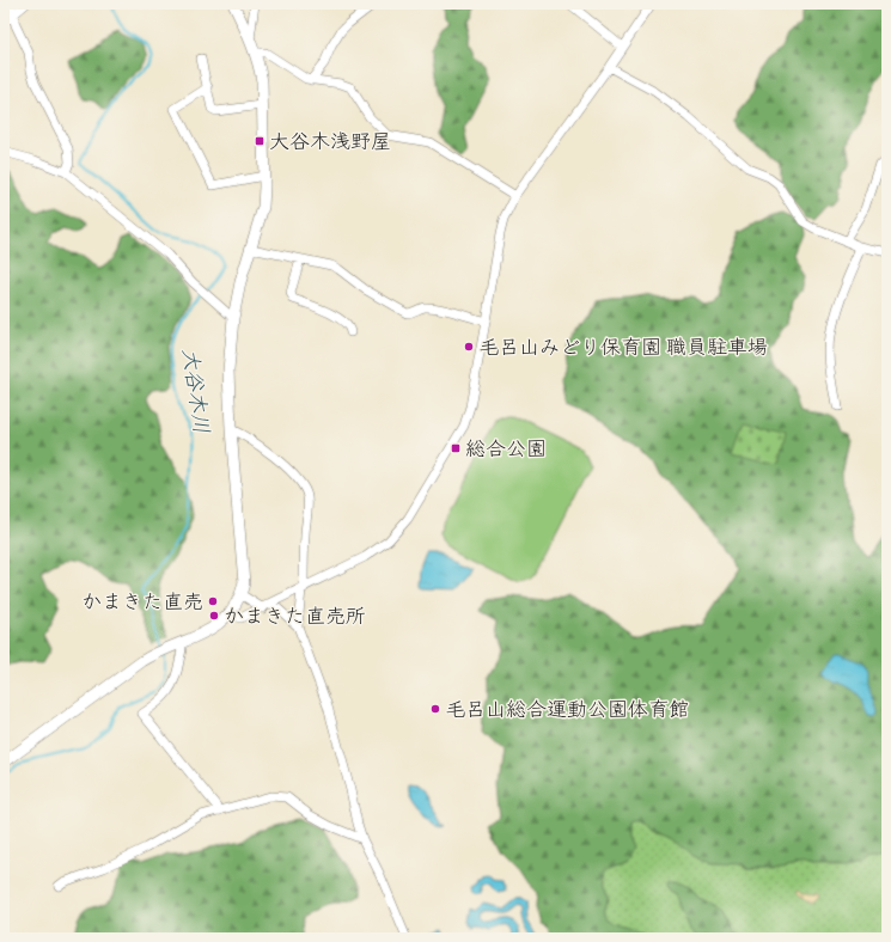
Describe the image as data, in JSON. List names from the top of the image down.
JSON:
{
  "water": ["大谷木川"],
  "places": {
    "transit": ["大谷木浅野屋", "総合公園"],
    "other": [
      "毛呂山みどり保育園 職員駐車場",
      "かまきた直売",
      "かまきた直売所",
      "毛呂山総合運動公園体育館"
    ]
  }
}
